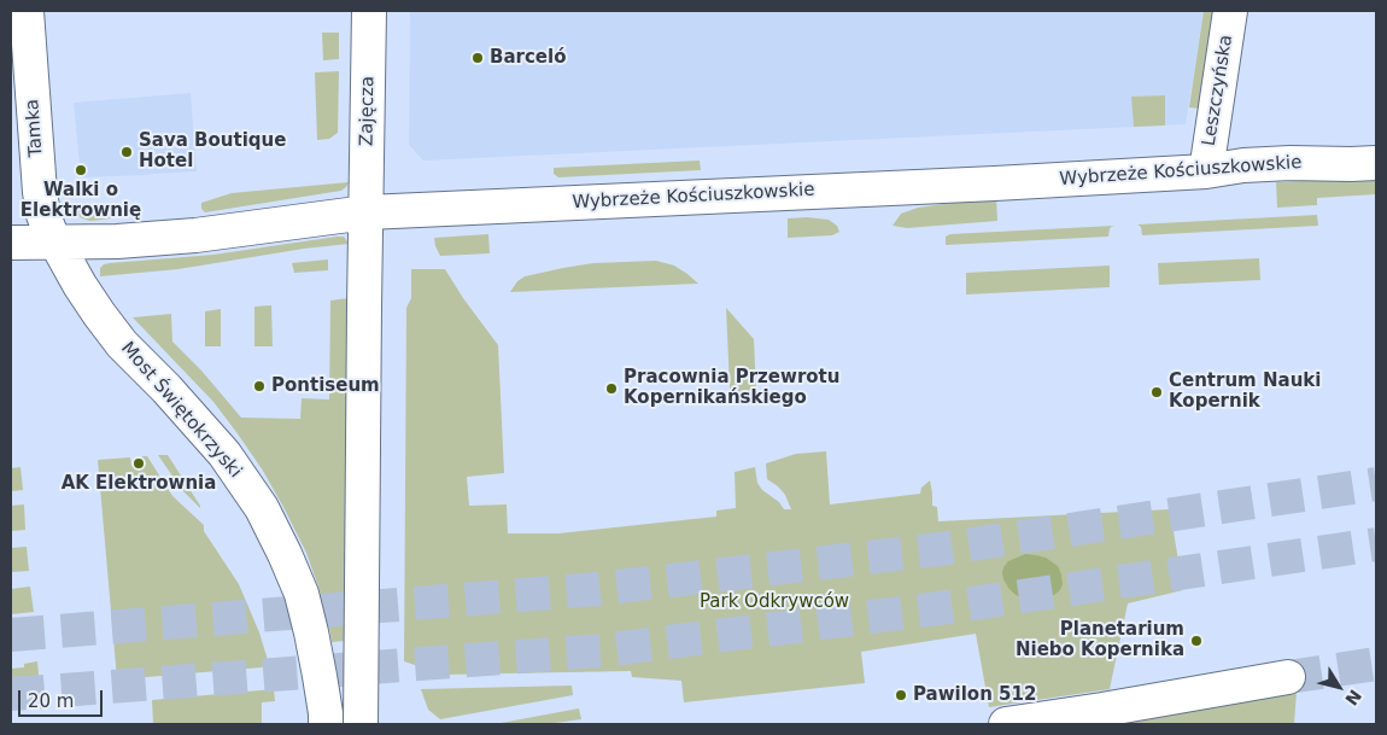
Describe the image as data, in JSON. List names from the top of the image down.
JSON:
{
  "streets": {
    "street": [
      "Leszczyńska",
      "Zajęcza",
      "Tamka",
      "Wybrzeże Kościuszkowskie",
      "Most Świętokrzyski"
    ]
  },
  "crossings": [
    ["Leszczyńska", "Wybrzeże Kościuszkowskie"],
    ["Zajęcza", "Wybrzeże Kościuszkowskie"],
    ["Tamka", "Wybrzeże Kościuszkowskie"],
    ["Tamka", "Most Świętokrzyski"],
    ["Wybrzeże Kościuszkowskie", "Most Świętokrzyski"]
  ],
  "parks": ["Park Odkrywców"],
  "places": [
    "Barceló",
    "Sava Boutique Hotel",
    "Walki o Elektrownię",
    "Pontiseum",
    "Pracownia Przewrotu Kopernikańskiego",
    "Centrum Nauki Kopernik",
    "AK Elektrownia",
    "Planetarium Niebo Kopernika",
    "Pawilon 512"
  ],
  "scale_bar": "20 m",
  "north": "bottom right"
}
